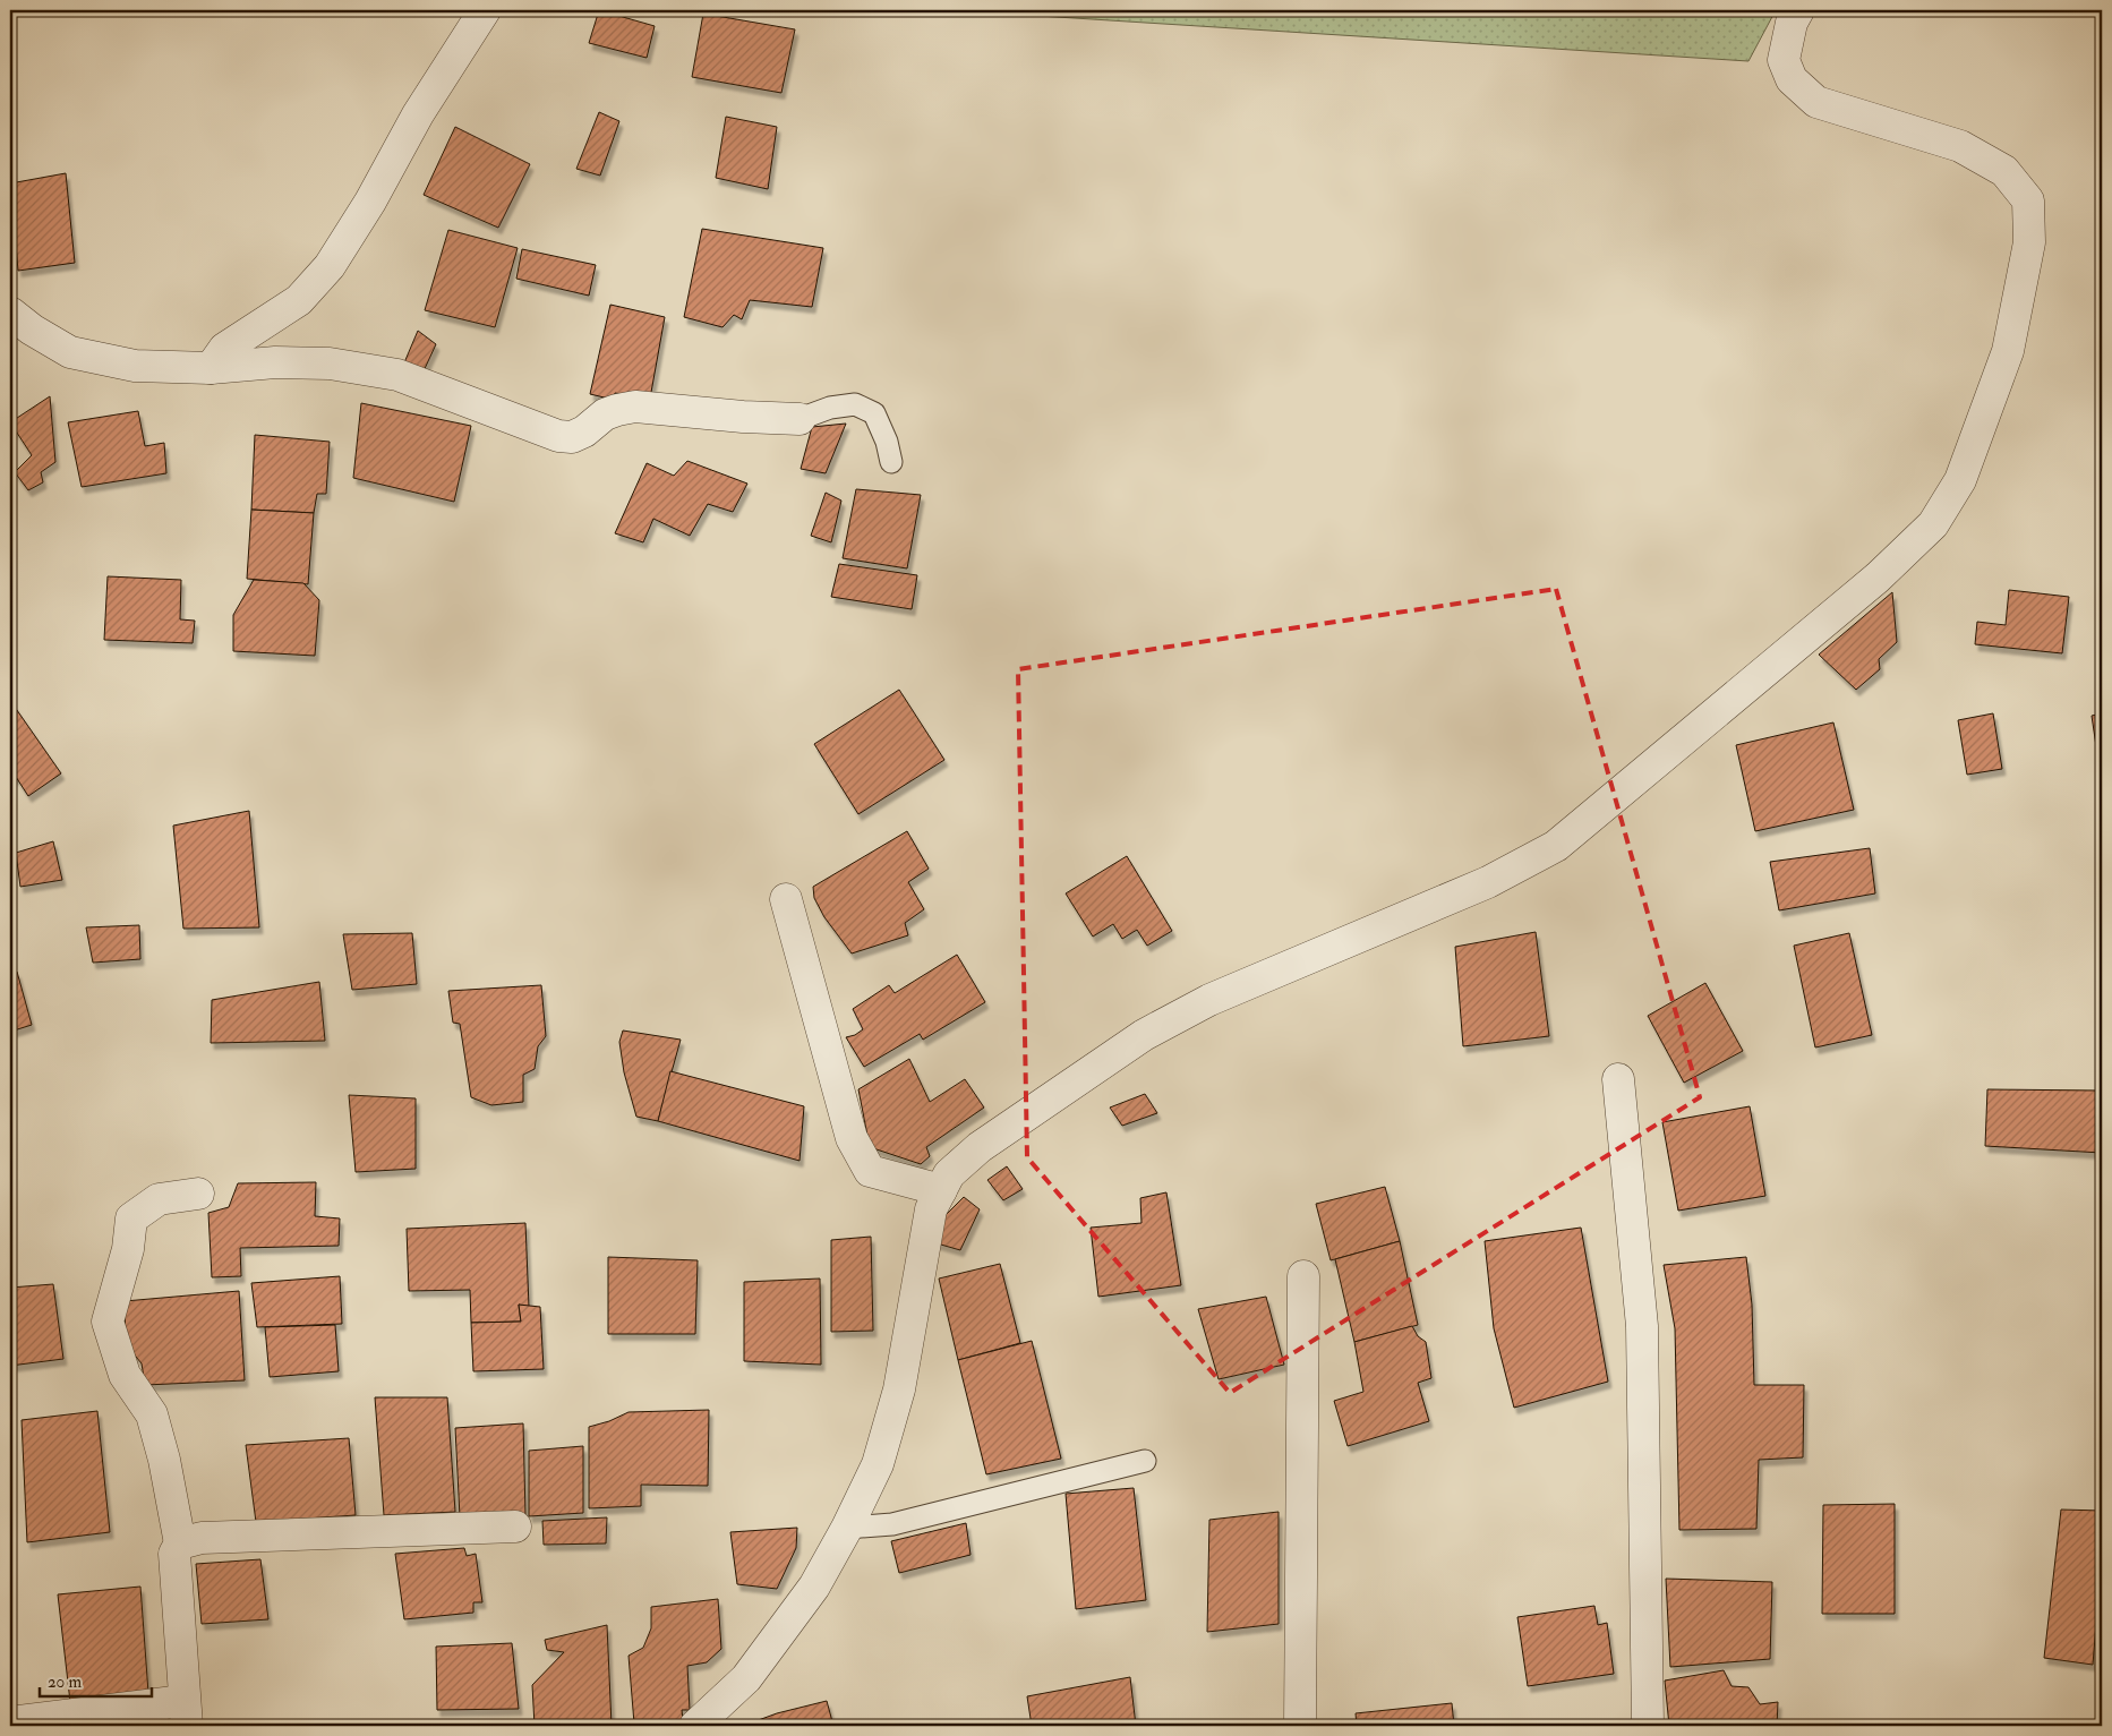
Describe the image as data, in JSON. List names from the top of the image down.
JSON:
{
  "scale_bar": "20 m"
}
